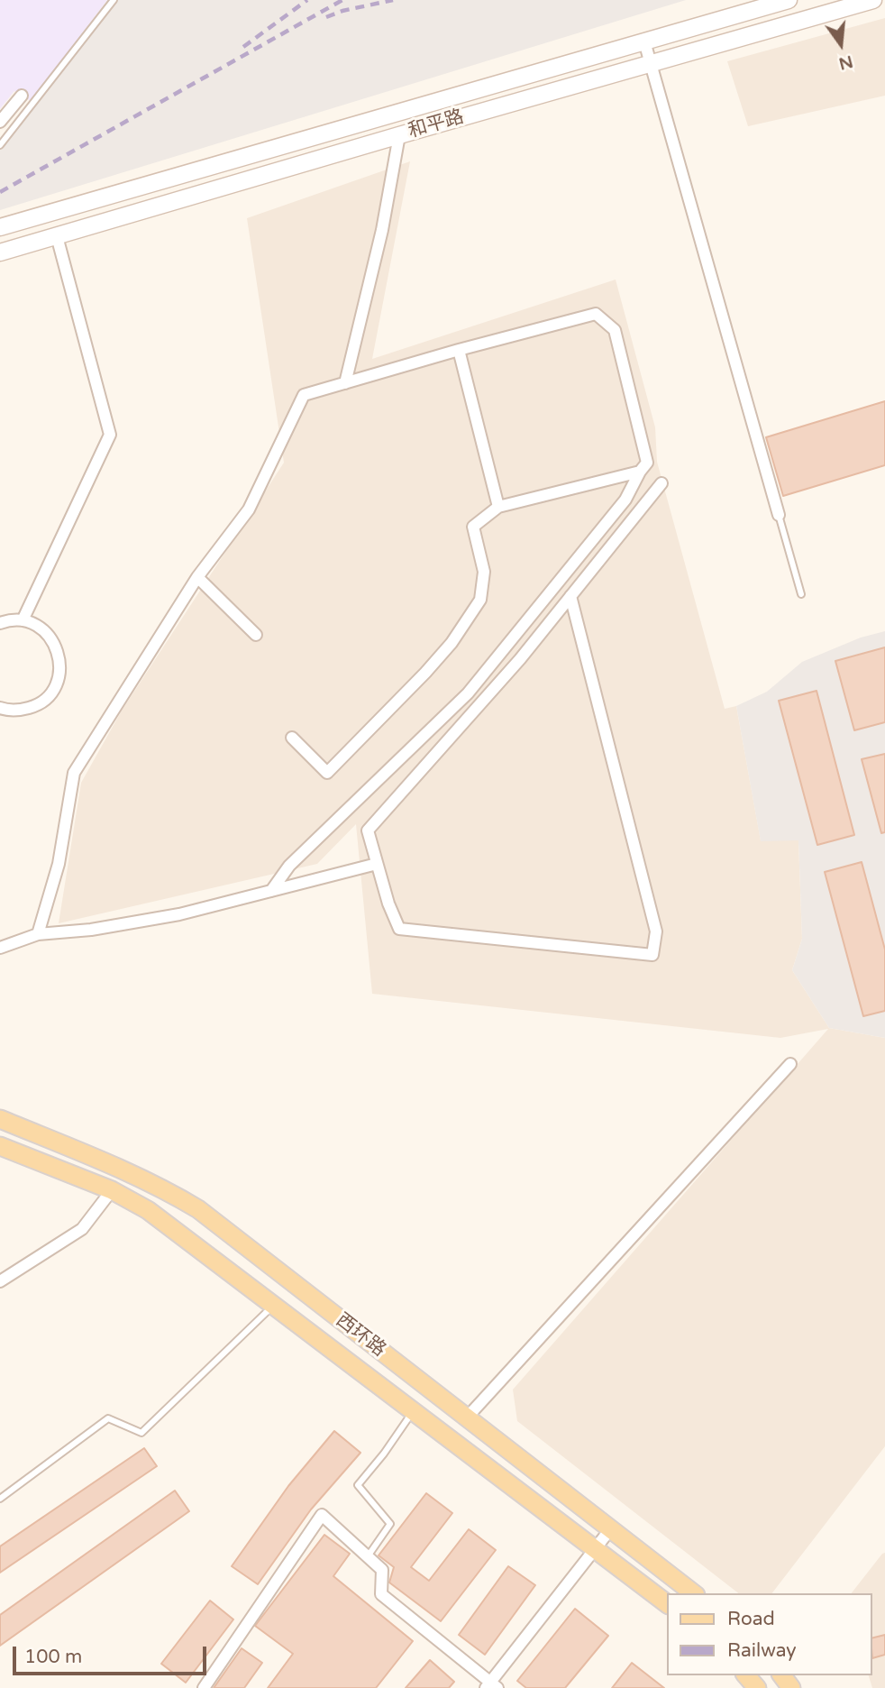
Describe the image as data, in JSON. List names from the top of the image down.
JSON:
{
  "streets": {
    "main road": ["和平路", "西环路"]
  },
  "legend": ["Road", "Railway"],
  "scale_bar": "100 m",
  "north": "bottom"
}
